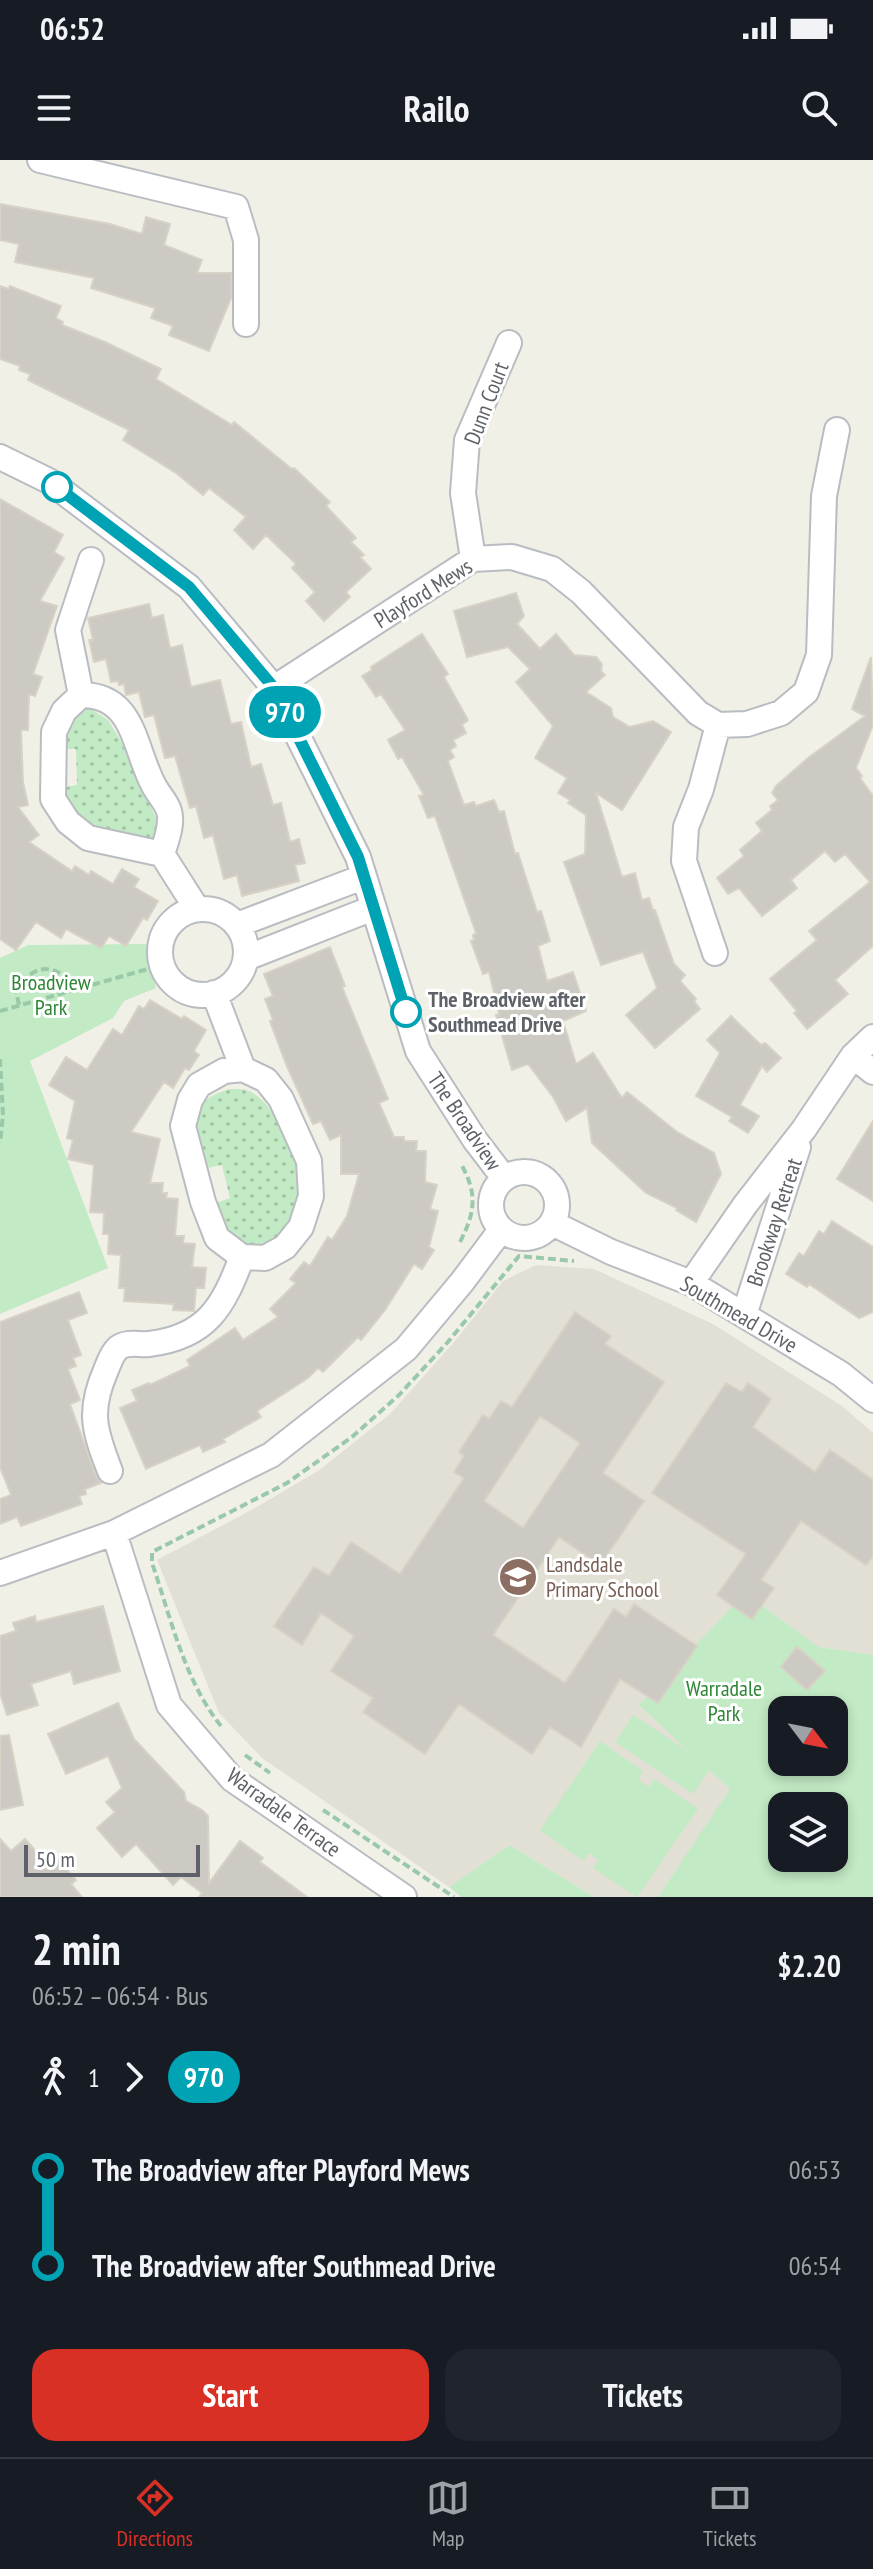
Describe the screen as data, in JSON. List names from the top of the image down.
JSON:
{
  "streets": {
    "street": [
      "Dunn Court",
      "Playford Mews",
      "The Broadview",
      "Brookway Retreat",
      "Southmead Drive",
      "Warradale Terrace"
    ]
  },
  "crossings": [
    ["Dunn Court", "Playford Mews"],
    ["Playford Mews", "The Broadview"],
    ["The Broadview", "Southmead Drive"],
    ["Brookway Retreat", "Southmead Drive"]
  ],
  "parks": ["Broadview Park", "Warradale Park"],
  "places": {
    "other": ["The Broadview after Southmead Drive"],
    "school or university": ["Landsdale Primary School"]
  },
  "lines": ["bus line 970"],
  "scale_bar": "50 m",
  "north": "bottom right",
  "page": {
    "status": "06:52",
    "header": "Railo",
    "on_map": "970",
    "scale": "50 m",
    "heading": ["2 min", "06:52 – 06:54 · Bus", "$2.20"],
    "legs": ["1", "970"],
    "list": [
      {
        "name": "The Broadview after Playford Mews",
        "value": "06:53"
      },
      {
        "name": "The Broadview after Southmead Drive",
        "value": "06:54"
      }
    ],
    "buttons": ["Start", "Tickets"],
    "tabs": ["Directions", "Map", "Tickets"]
  }
}
